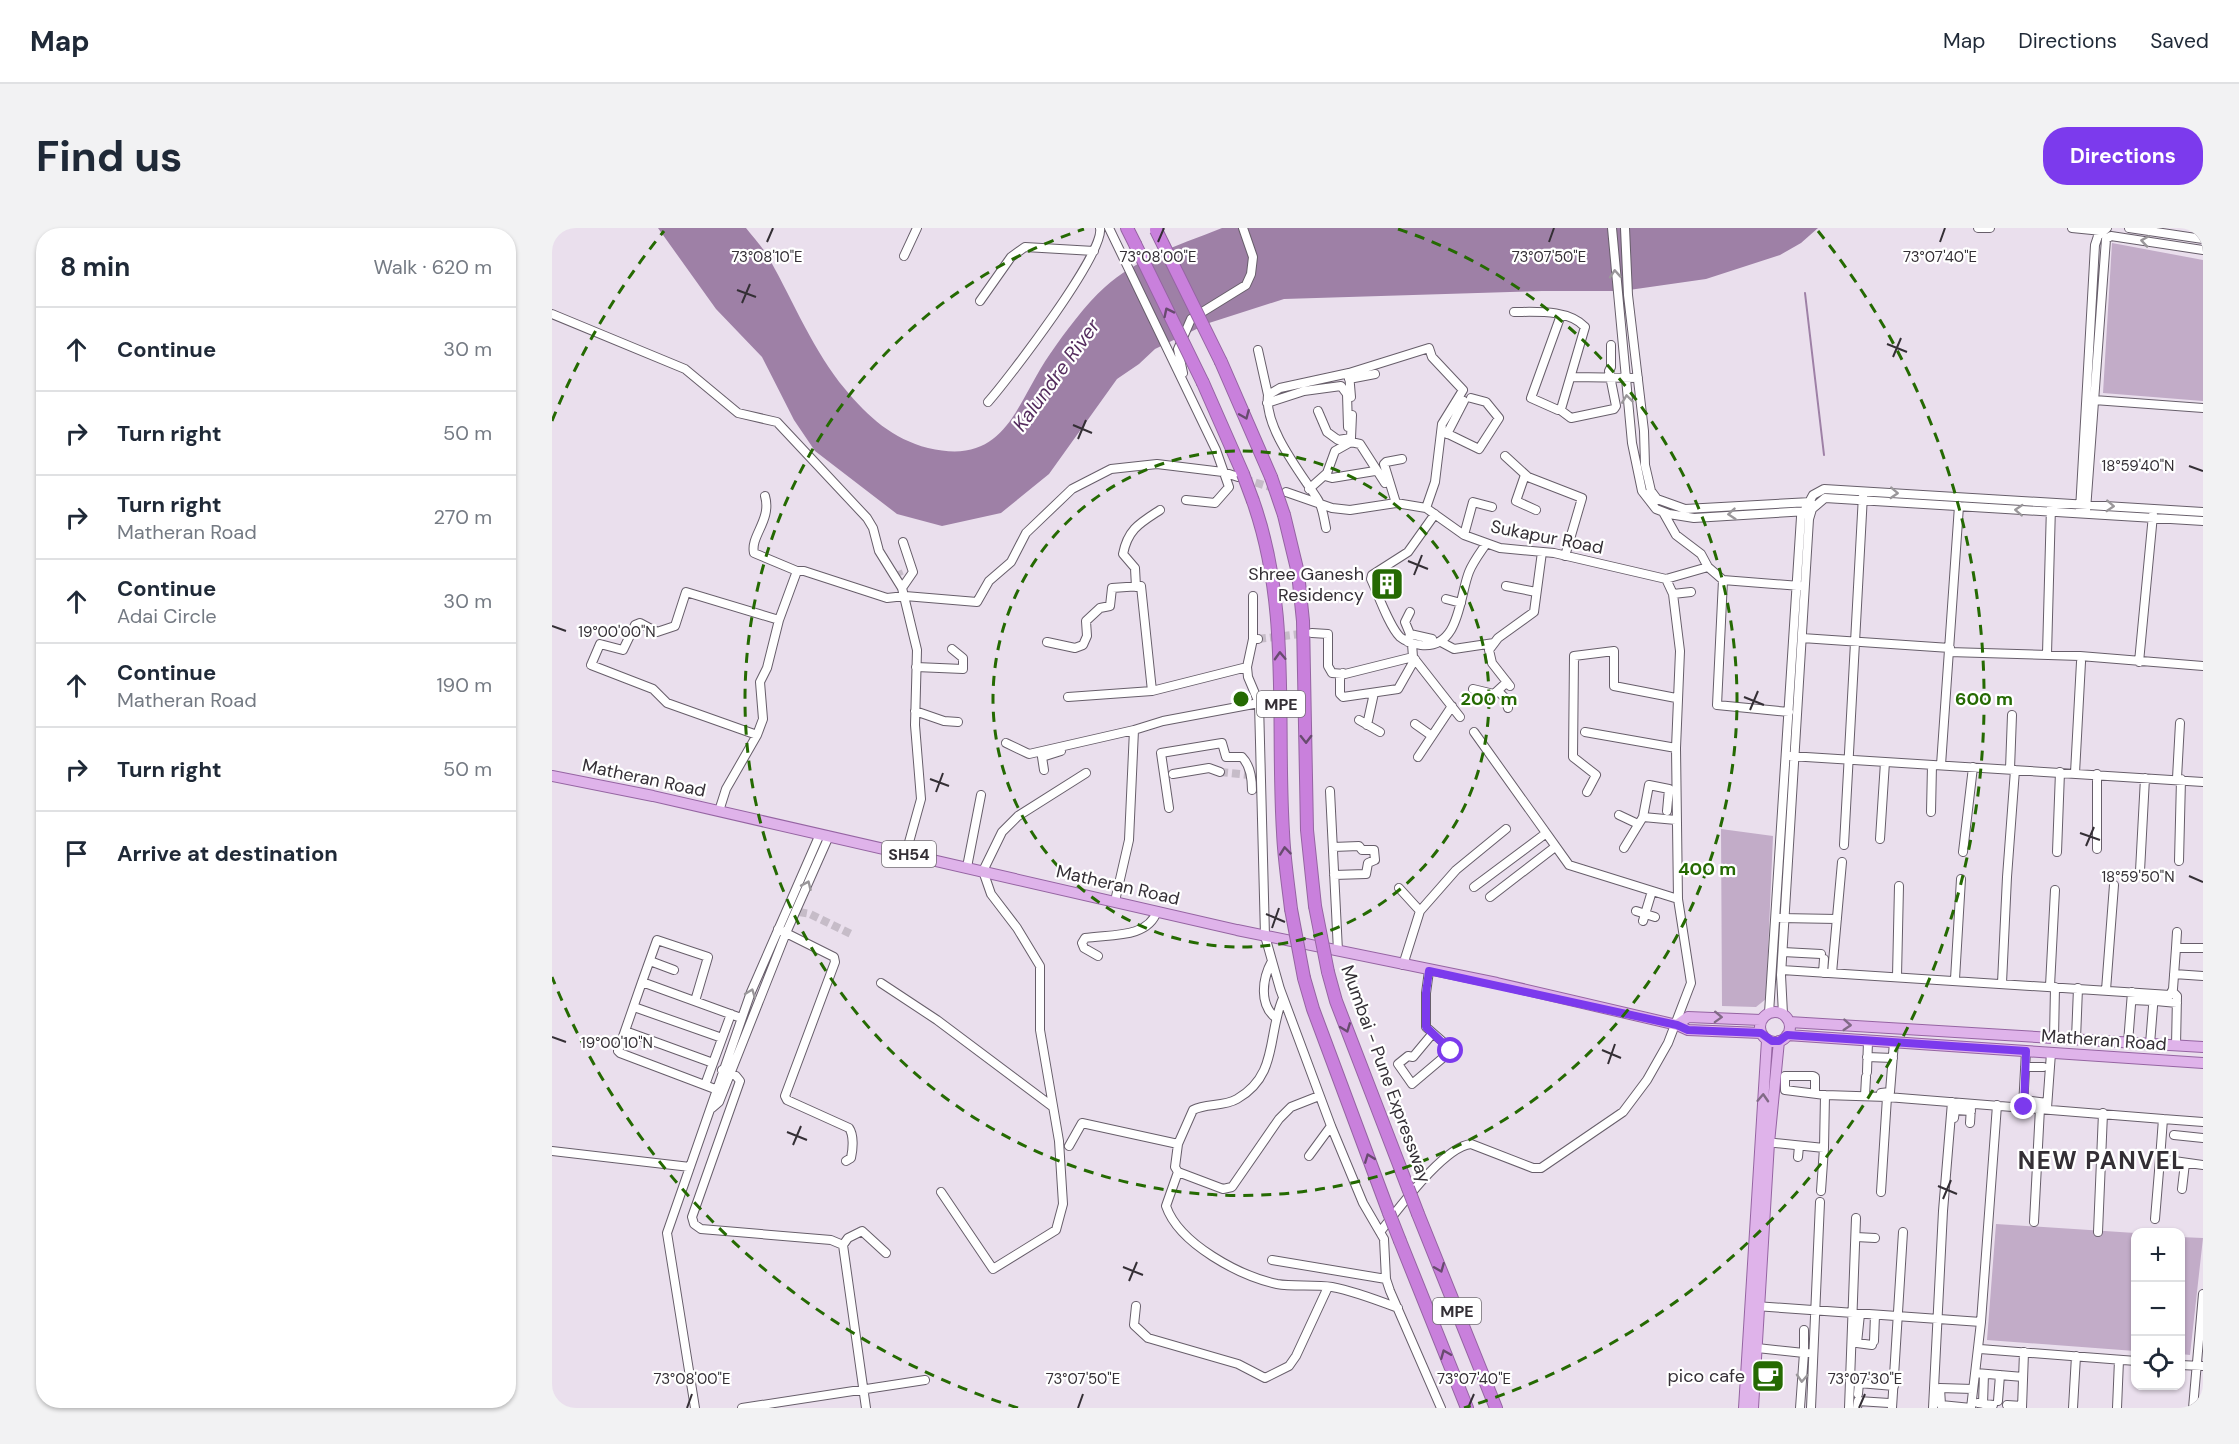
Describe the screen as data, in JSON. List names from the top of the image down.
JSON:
{
  "streets": {
    "highway": ["MPE", "Mumbai - Pune Expressway"],
    "main road": ["Matheran Road", "SH54"],
    "street": ["Sukapur Road"]
  },
  "crossings": [
    ["Matheran Road", "SH54"]
  ],
  "districts": ["NEW PANVEL"],
  "water": ["Kalundre River"],
  "places": {
    "building": ["Shree Ganesh Residency"],
    "cafe": ["pico cafe"]
  },
  "page": {
    "header": "Map",
    "nav": ["Map", "Directions", "Saved"],
    "buttons": "Directions",
    "title": "Find us",
    "heading": ["8 min", "Walk · 620 m"],
    "list": [
      ["Continue", "30 m"],
      ["Turn right", "50 m"],
      ["Turn right", "Matheran Road", "270 m"],
      ["Continue", "Adai Circle", "30 m"],
      ["Continue", "Matheran Road", "190 m"],
      ["Turn right", "50 m"],
      "Arrive at destination"
    ],
    "map_buttons": ["+", "−"]
  },
  "coordinates": [
    "73°08'10\"E",
    "73°08'00\"E",
    "73°07'50\"E",
    "73°07'40\"E",
    "18°59'40\"N",
    "19°00'00\"N",
    "18°59'50\"N",
    "19°00'10\"N",
    "73°07'30\"E"
  ],
  "rings": ["200 m", "600 m", "400 m"]
}
